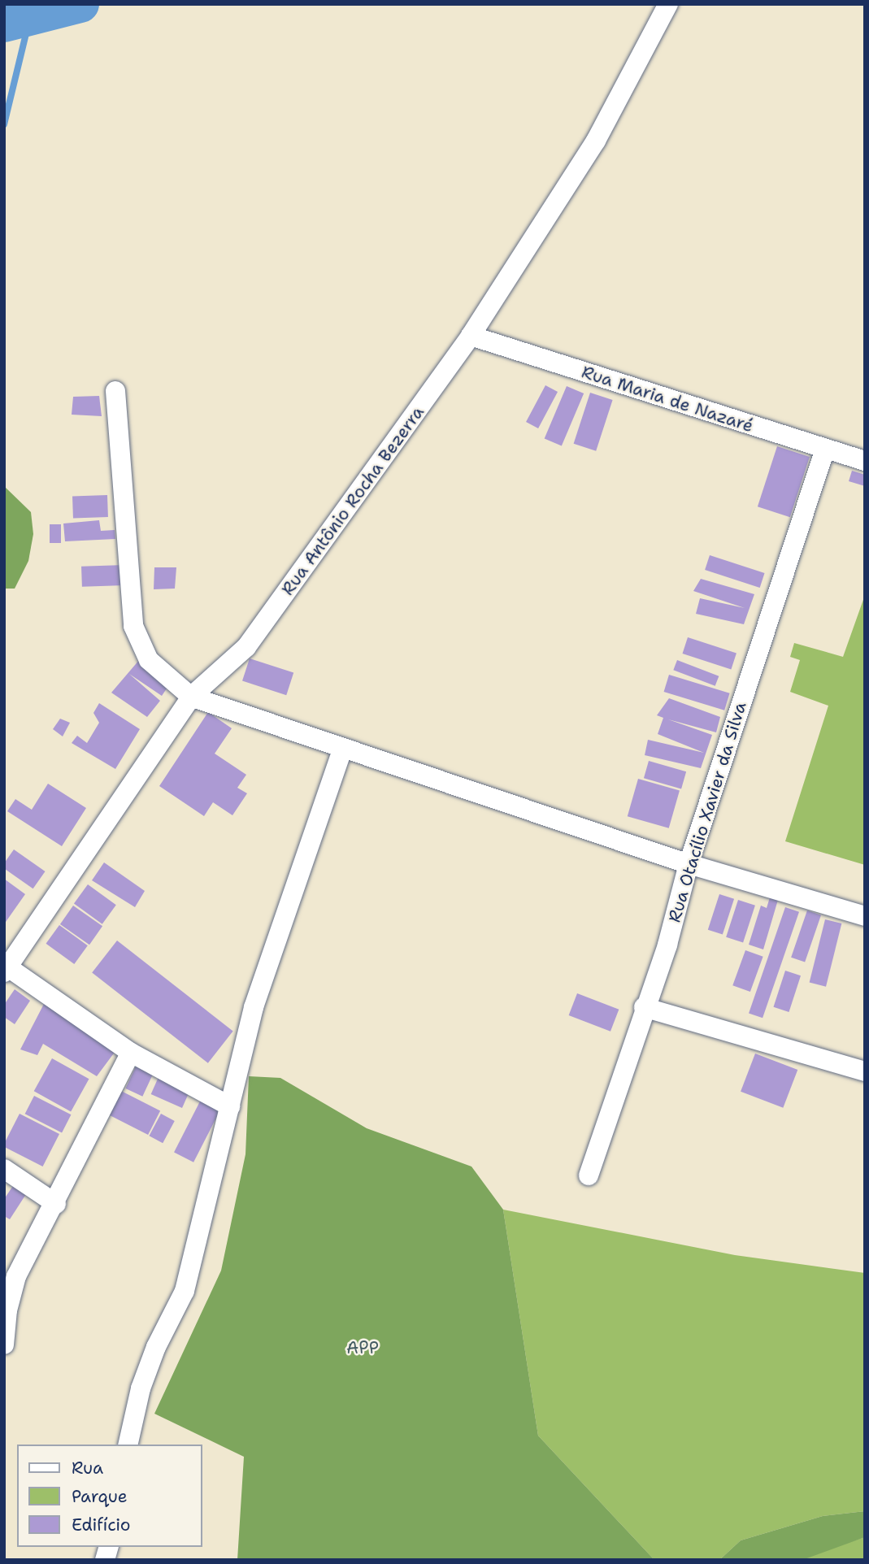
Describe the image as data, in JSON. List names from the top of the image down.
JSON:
{
  "streets": {
    "street": ["Rua Maria de Nazaré", "Rua Antônio Rocha Bezerra", "Rua Otacílio Xavier da Silva"]
  },
  "crossings": [
    ["Rua Maria de Nazaré", "Rua Antônio Rocha Bezerra"],
    ["Rua Maria de Nazaré", "Rua Otacílio Xavier da Silva"]
  ],
  "parks": ["APP"],
  "legend": ["Rua", "Parque", "Edifício"]
}
